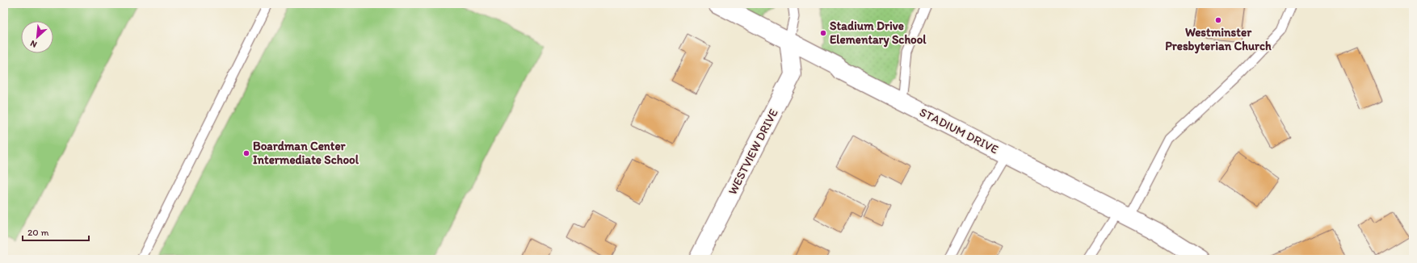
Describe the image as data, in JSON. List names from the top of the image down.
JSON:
{
  "streets": {
    "street": ["STADIUM DRIVE", "WESTVIEW DRIVE"]
  },
  "crossings": [
    ["STADIUM DRIVE", "WESTVIEW DRIVE"]
  ],
  "places": ["Westminster Presbyterian Church", "Stadium Drive Elementary School", "Boardman Center Intermediate School"],
  "scale_bar": "20 m",
  "north": "bottom left"
}
